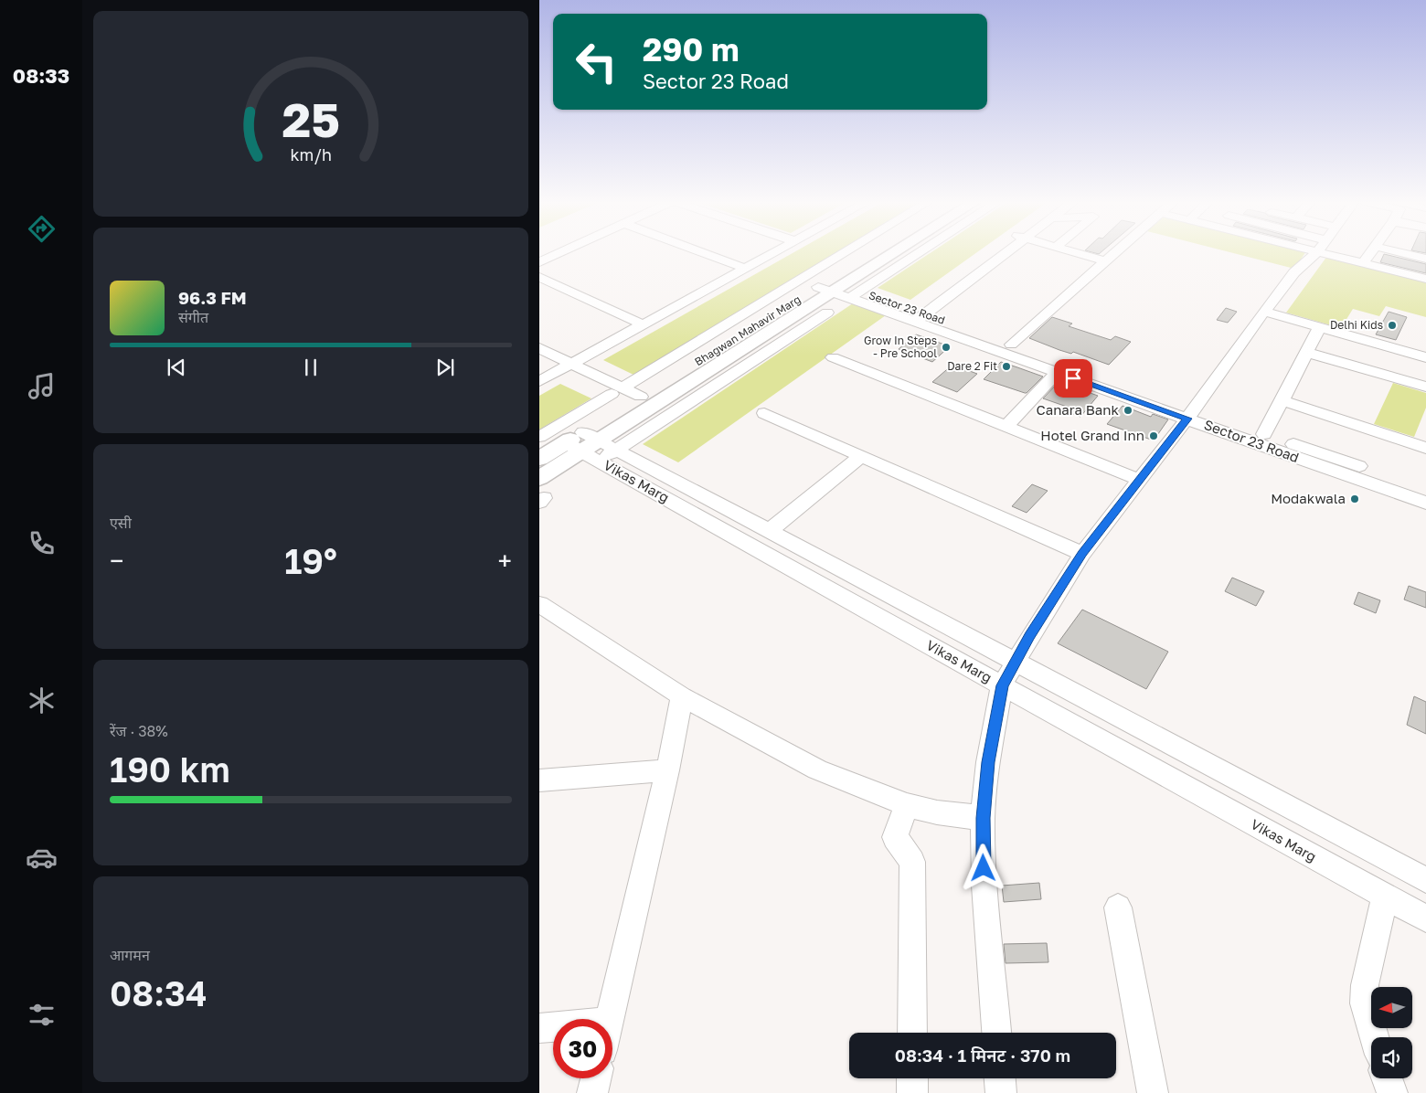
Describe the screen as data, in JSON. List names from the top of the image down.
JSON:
{
  "streets": {
    "main road": ["Bhagwan Mahavir Marg"],
    "street": ["Sector 23 Road", "Vikas Marg"]
  },
  "crossings": [
    ["Sector 23 Road", "Bhagwan Mahavir Marg"],
    ["Bhagwan Mahavir Marg", "Vikas Marg"]
  ],
  "places": [
    "Delhi Kids",
    "Grow In Steps - Pre School",
    "Dare 2 Fit",
    "Canara Bank",
    "Hotel Grand Inn",
    "Modakwala"
  ],
  "north": "left",
  "page": {
    "tabs": "08:33",
    "turn": ["290 m", "Sector 23 Road"],
    "song": ["96.3 FM", "संगीत"],
    "tile": [
      "एसी",
      ["रेंज · 38%", "190 km"],
      ["आगमन", "08:34"]
    ],
    "heat": ["−", "19°", "+"],
    "limit": "30",
    "trip": "08:34 · 1 मिनट · 370 m",
    "gauge": ["25", "km/h"]
  }
}
